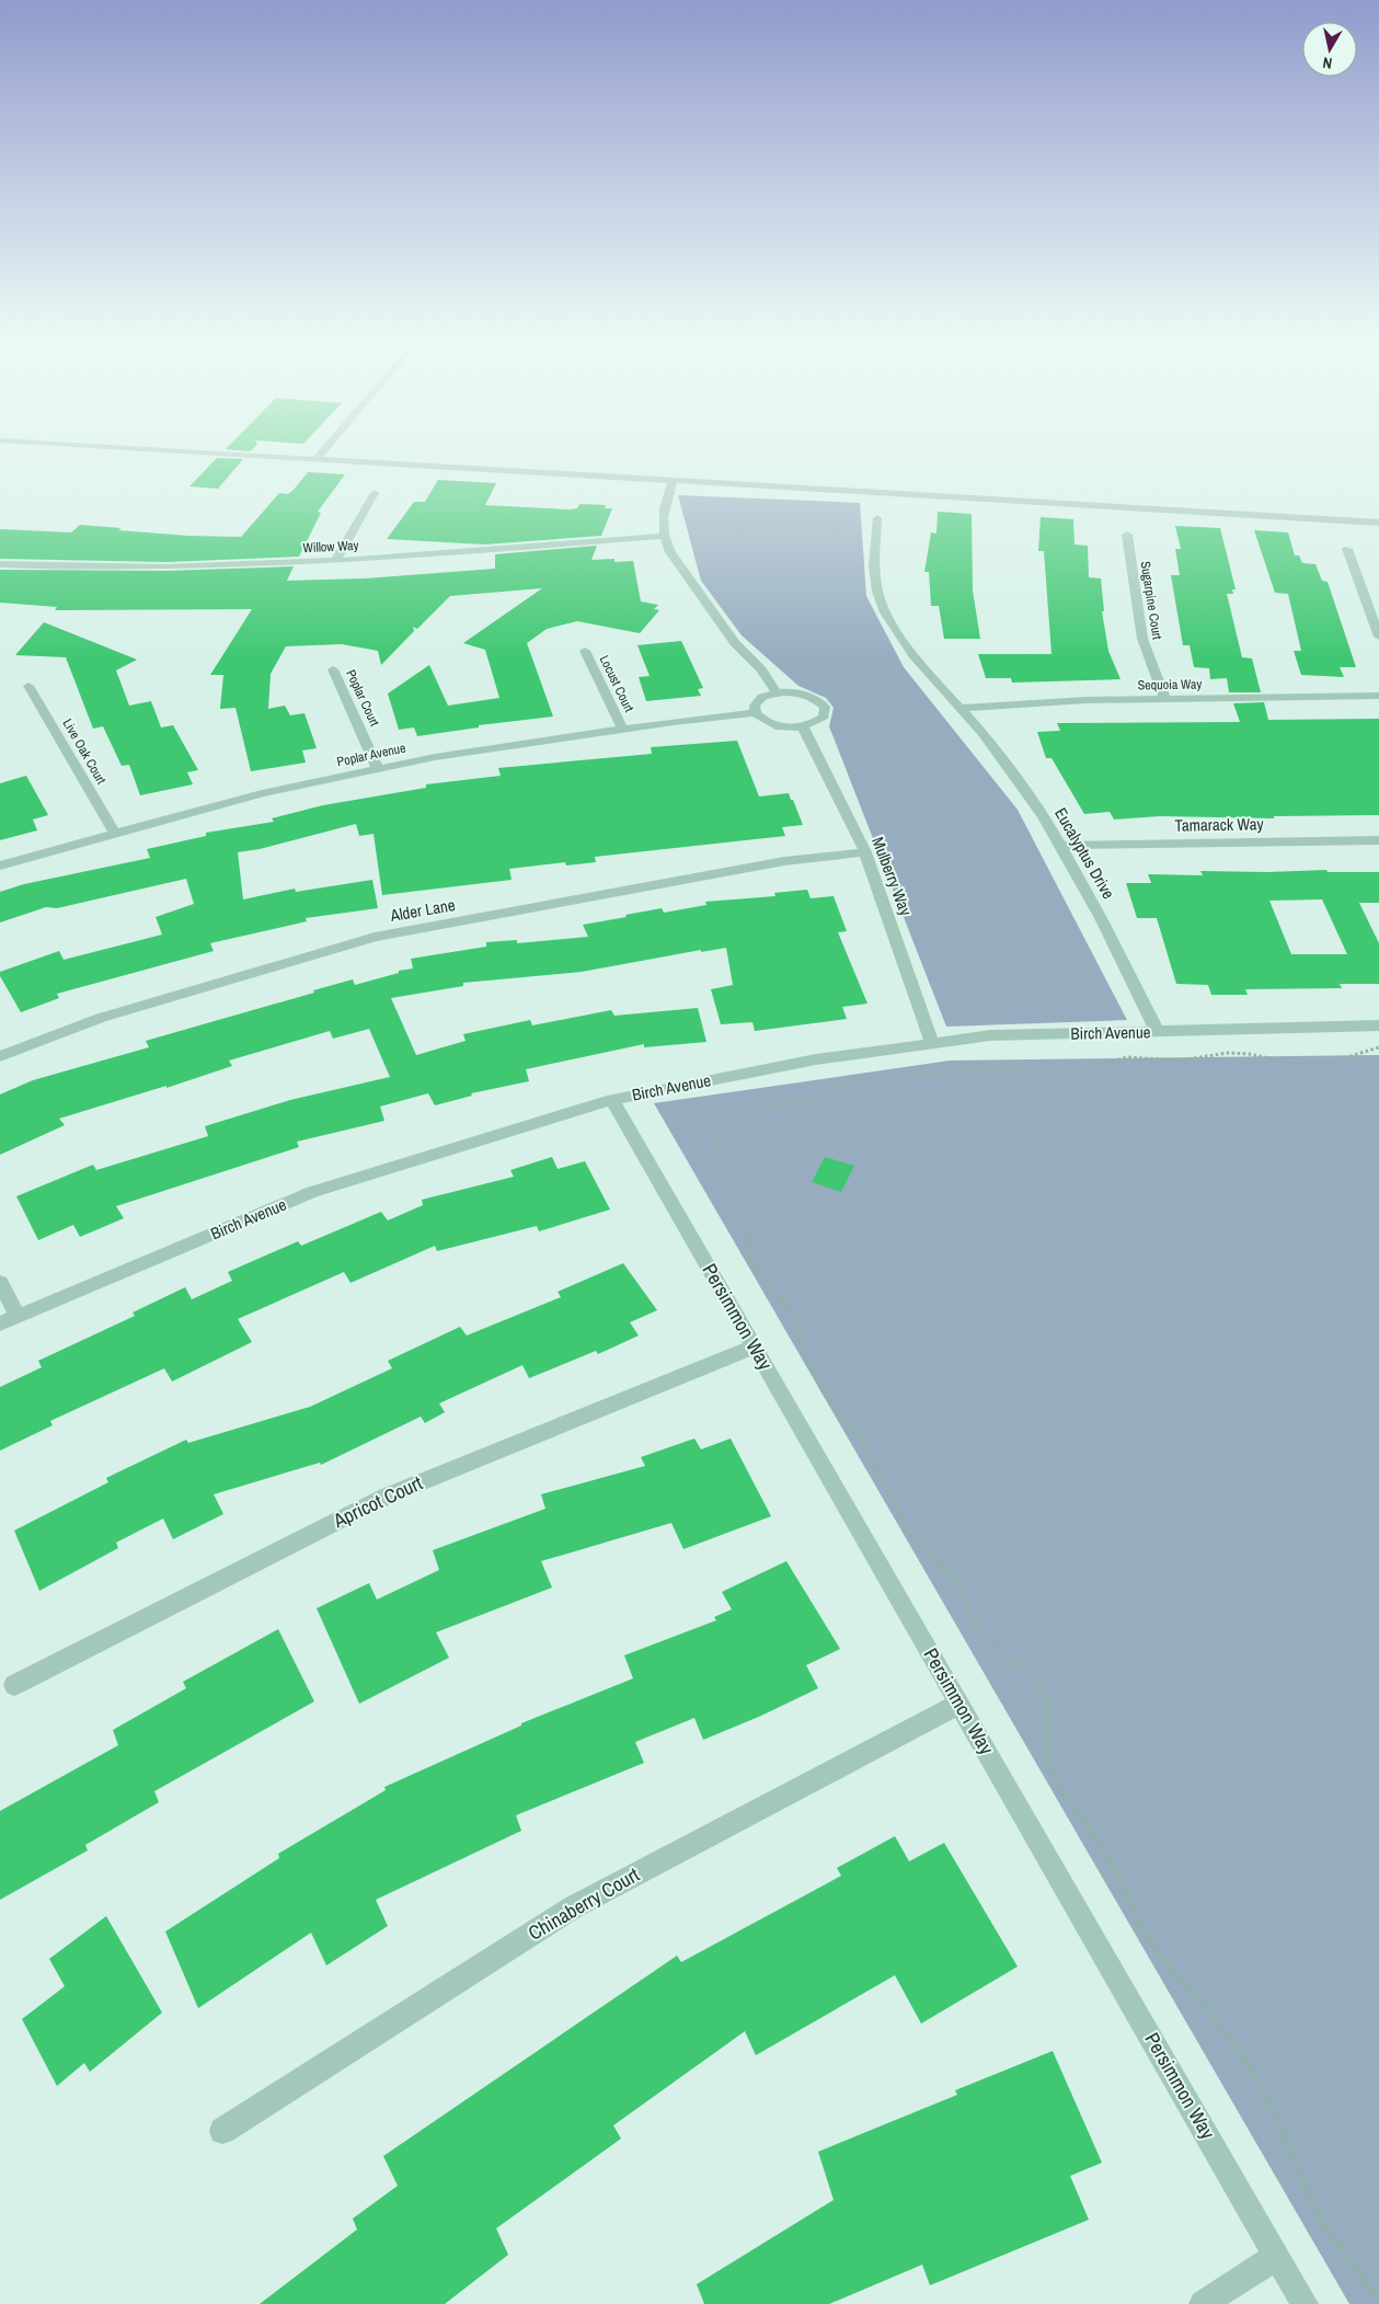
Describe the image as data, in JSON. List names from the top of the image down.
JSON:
{
  "streets": {
    "street": [
      "Willow Way",
      "Sugarpine Court",
      "Locust Court",
      "Sequoia Way",
      "Poplar Court",
      "Live Oak Court",
      "Poplar Avenue",
      "Tamarack Way",
      "Eucalyptus Drive",
      "Mulberry Way",
      "Alder Lane",
      "Birch Avenue",
      "Persimmon Way",
      "Apricot Court",
      "Chinaberry Court"
    ]
  },
  "crossings": [
    ["Sugarpine Court", "Sequoia Way"],
    ["Locust Court", "Poplar Avenue"],
    ["Sequoia Way", "Eucalyptus Drive"],
    ["Poplar Court", "Poplar Avenue"],
    ["Live Oak Court", "Poplar Avenue"],
    ["Tamarack Way", "Eucalyptus Drive"],
    ["Eucalyptus Drive", "Birch Avenue"],
    ["Mulberry Way", "Alder Lane"],
    ["Mulberry Way", "Birch Avenue"],
    ["Birch Avenue", "Persimmon Way"],
    ["Persimmon Way", "Apricot Court"],
    ["Persimmon Way", "Chinaberry Court"]
  ],
  "north": "bottom"
}
